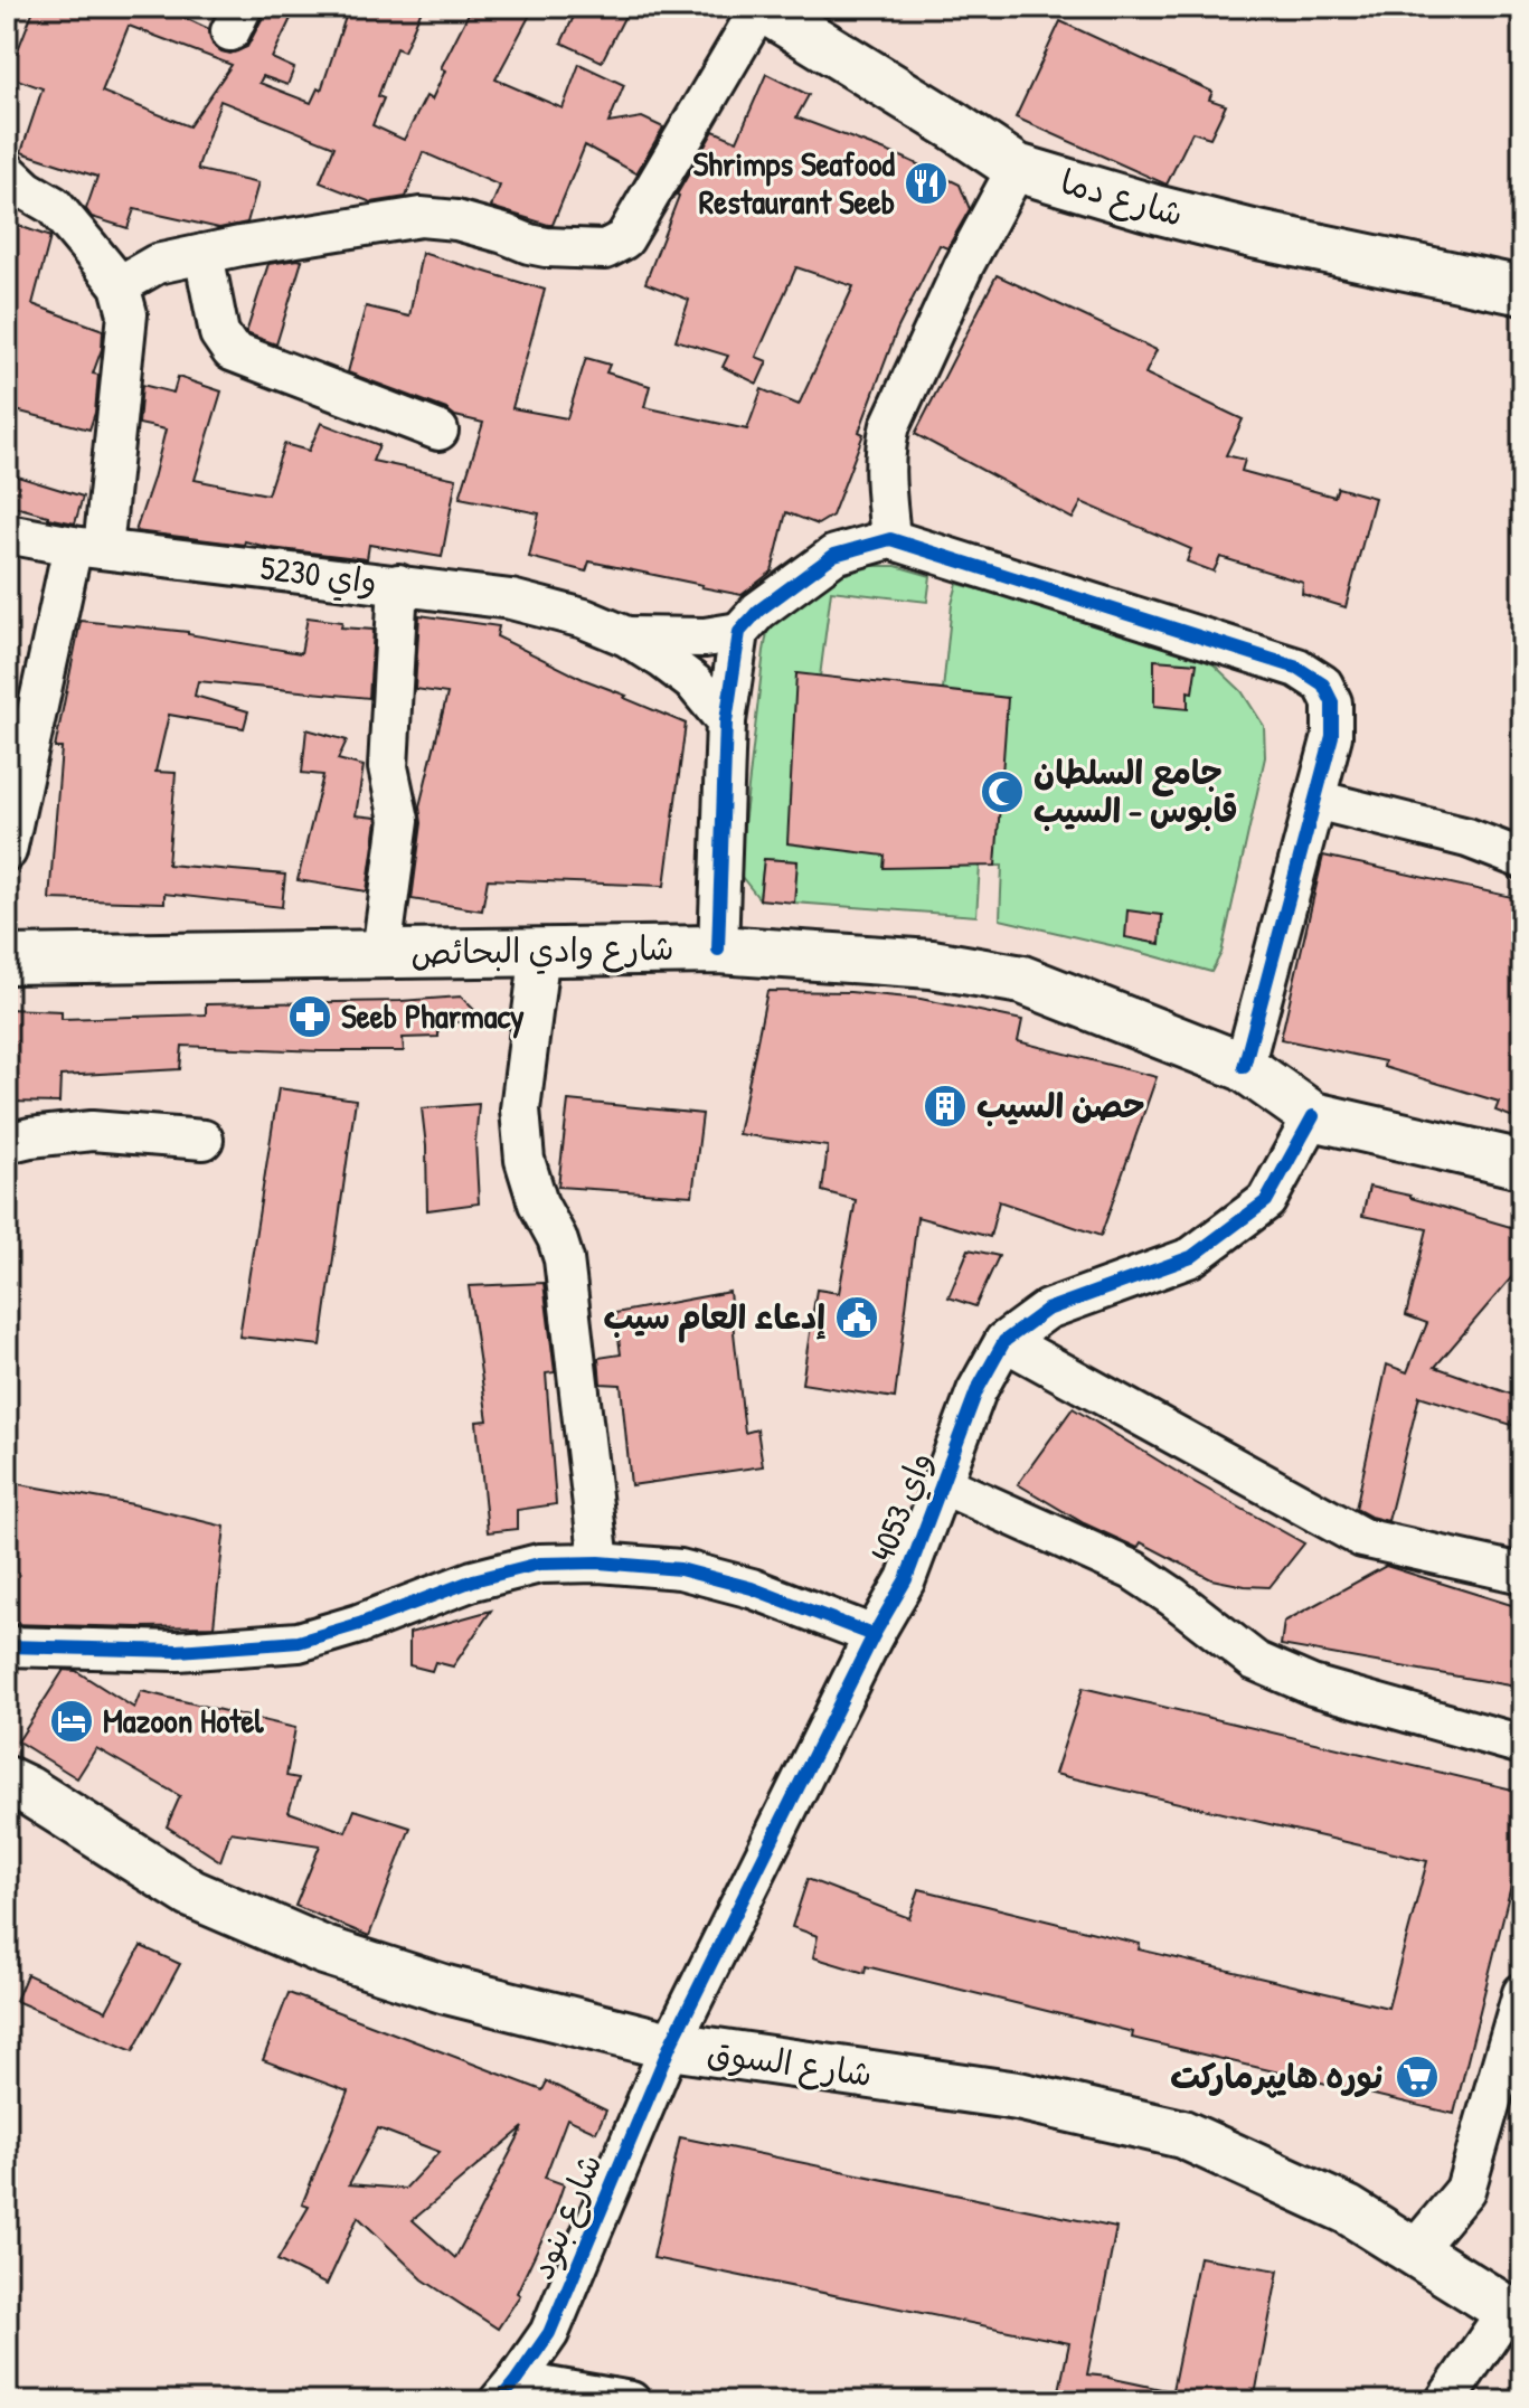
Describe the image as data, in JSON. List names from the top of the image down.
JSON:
{
  "streets": {
    "main road": ["شارع دما", "شارع وادي البحائص", "شارع السوق"],
    "street": ["واي 5230", "واي 4053", "شارع بنود"]
  },
  "crossings": [
    ["شارع وادي البحائص", "واي 4053"],
    ["واي 4053", "شارع السوق"],
    ["واي 4053", "شارع بنود"],
    ["شارع السوق", "شارع بنود"]
  ],
  "places": {
    "restaurant": ["Shrimps Seafood Restaurant Seeb"],
    "mosque": ["جامع السلطان قابوس - السيب"],
    "pharmacy": ["Seeb Pharmacy"],
    "building": ["حصن السيب"],
    "public building": ["إدعاء العام سيب"],
    "hotel": ["Mazoon Hotel"],
    "supermarket": ["نوره هايپرماركت"]
  }
}
